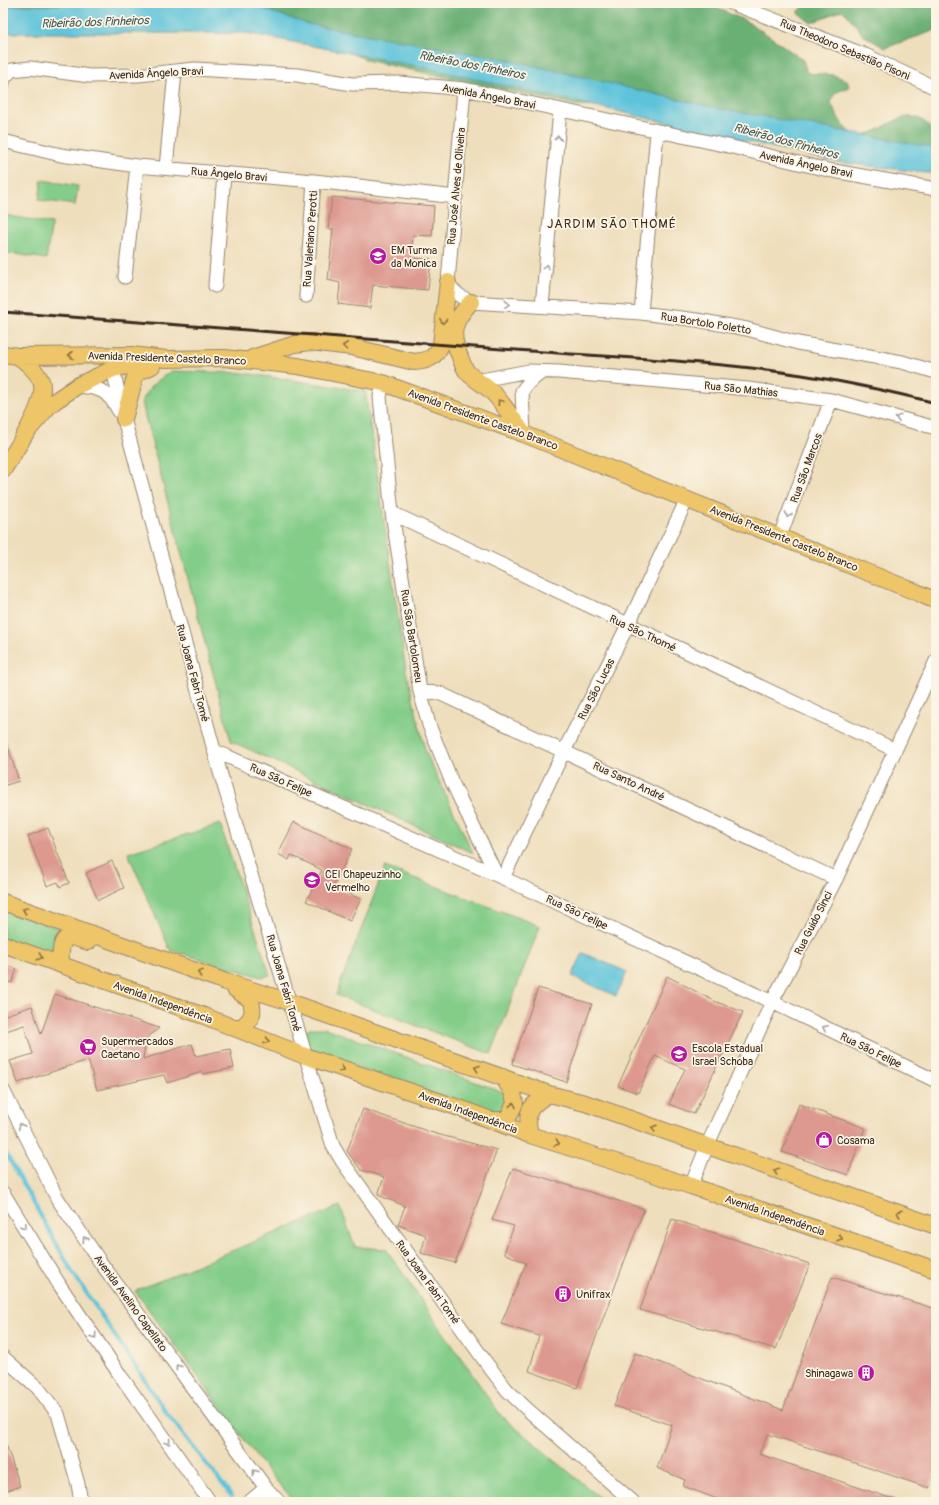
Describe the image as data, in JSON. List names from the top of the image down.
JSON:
{
  "streets": {
    "main road": ["Avenida Presidente Castelo Branco", "Avenida Independência"],
    "street": [
      "Rua Theodoro Sebastião Pisoni",
      "Avenida Ângelo Bravi",
      "Rua Ângelo Bravi",
      "Rua José Alves de Oliveira",
      "Rua Valeriano Perotti",
      "Rua Bortolo Poletto",
      "Rua São Mathias",
      "Rua São Marcos",
      "Rua São Thomé",
      "Rua São Bartolomeu",
      "Rua Joana Fabri Tomé",
      "Rua São Lucas",
      "Rua São Felipe",
      "Rua Santo André",
      "Rua Guido Sinci",
      "Avenida Avelino Capellato"
    ]
  },
  "crossings": [
    ["Avenida Ângelo Bravi", "Rua José Alves de Oliveira"],
    ["Rua Ângelo Bravi", "Rua José Alves de Oliveira"],
    ["Rua Ângelo Bravi", "Rua Valeriano Perotti"],
    ["Avenida Presidente Castelo Branco", "Rua São Marcos"],
    ["Avenida Presidente Castelo Branco", "Rua São Bartolomeu"],
    ["Avenida Presidente Castelo Branco", "Rua São Lucas"],
    ["Rua São Mathias", "Rua São Marcos"],
    ["Rua São Thomé", "Rua São Bartolomeu"],
    ["Rua São Thomé", "Rua São Lucas"],
    ["Rua São Thomé", "Rua Guido Sinci"],
    ["Rua São Bartolomeu", "Rua São Lucas"],
    ["Rua São Bartolomeu", "Rua São Felipe"],
    ["Rua São Bartolomeu", "Rua Santo André"],
    ["Rua Joana Fabri Tomé", "Rua São Felipe"],
    ["Rua Joana Fabri Tomé", "Avenida Independência"],
    ["Rua São Lucas", "Rua São Felipe"],
    ["Rua São Lucas", "Rua Santo André"],
    ["Rua São Felipe", "Rua Guido Sinci"],
    ["Rua Santo André", "Rua Guido Sinci"],
    ["Rua Guido Sinci", "Avenida Independência"]
  ],
  "one_way": ["Rua São Marcos"],
  "districts": ["JARDIM SÃO THOMÉ"],
  "water": ["Ribeirão dos Pinheiros"],
  "places": {
    "school or university": ["EM Turma da Monica", "CEI Chapeuzinho Vermelho", "Escola Estadual Israel Schoba"],
    "supermarket": ["Supermercados Caetano"],
    "shop": ["Cosama"],
    "building": ["Unifrax", "Shinagawa"]
  }
}
